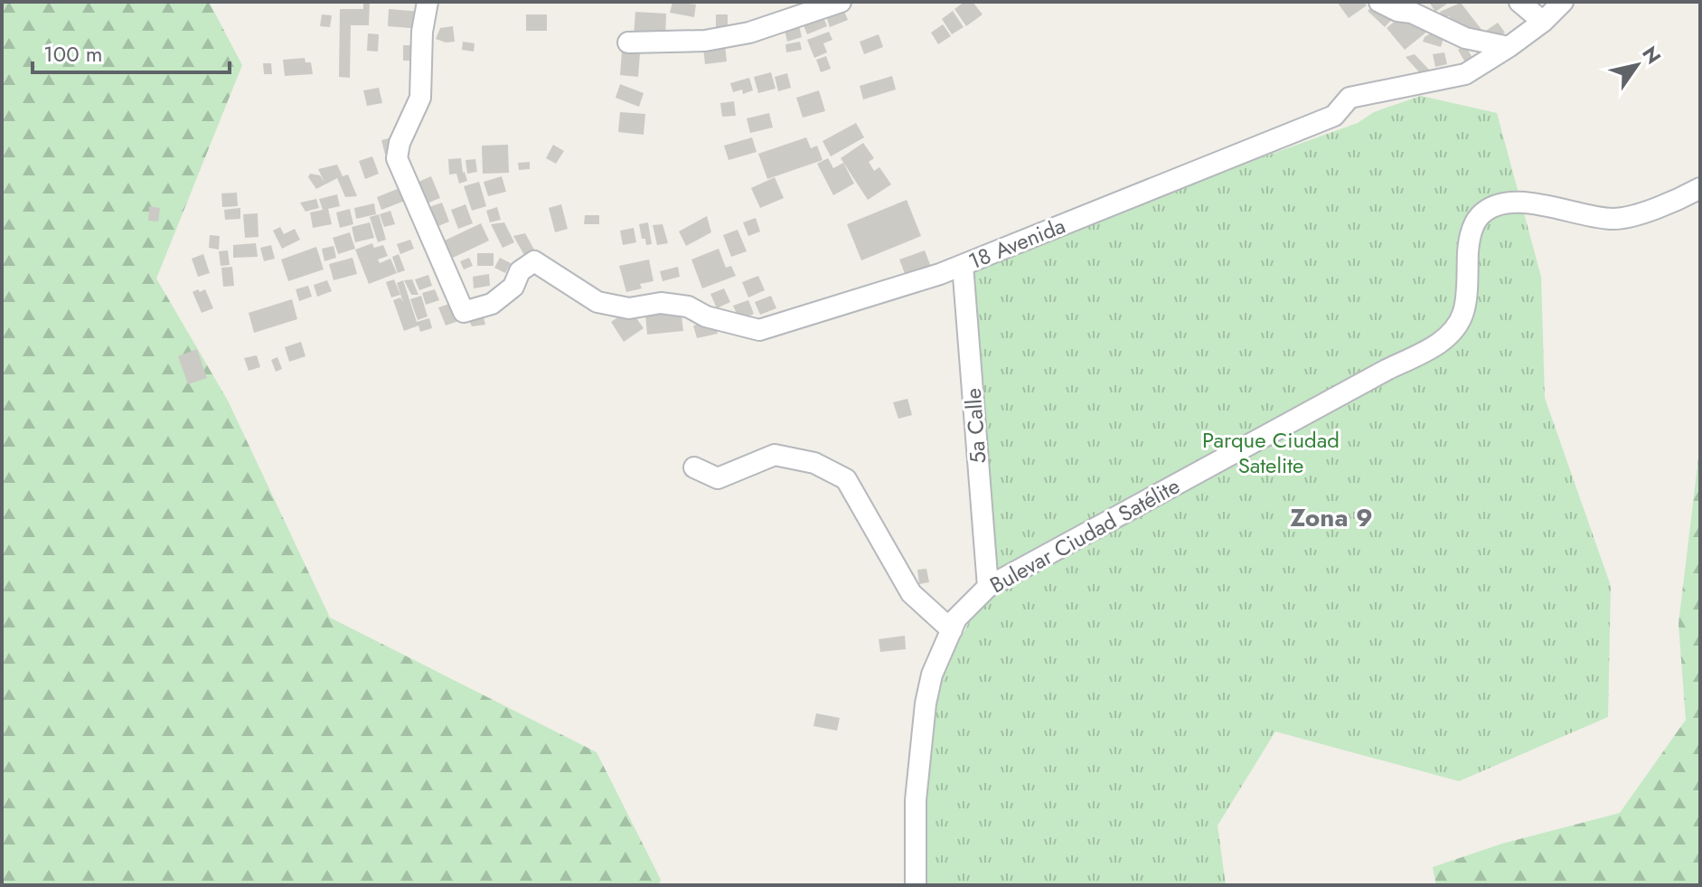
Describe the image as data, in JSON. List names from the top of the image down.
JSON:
{
  "streets": {
    "street": ["18 Avenida", "5a Calle", "Bulevar Ciudad Satélite"]
  },
  "crossings": [
    ["18 Avenida", "5a Calle"],
    ["5a Calle", "Bulevar Ciudad Satélite"]
  ],
  "districts": ["Zona 9"],
  "parks": ["Parque Ciudad Satelite"],
  "scale_bar": "100 m",
  "north": "top right"
}
